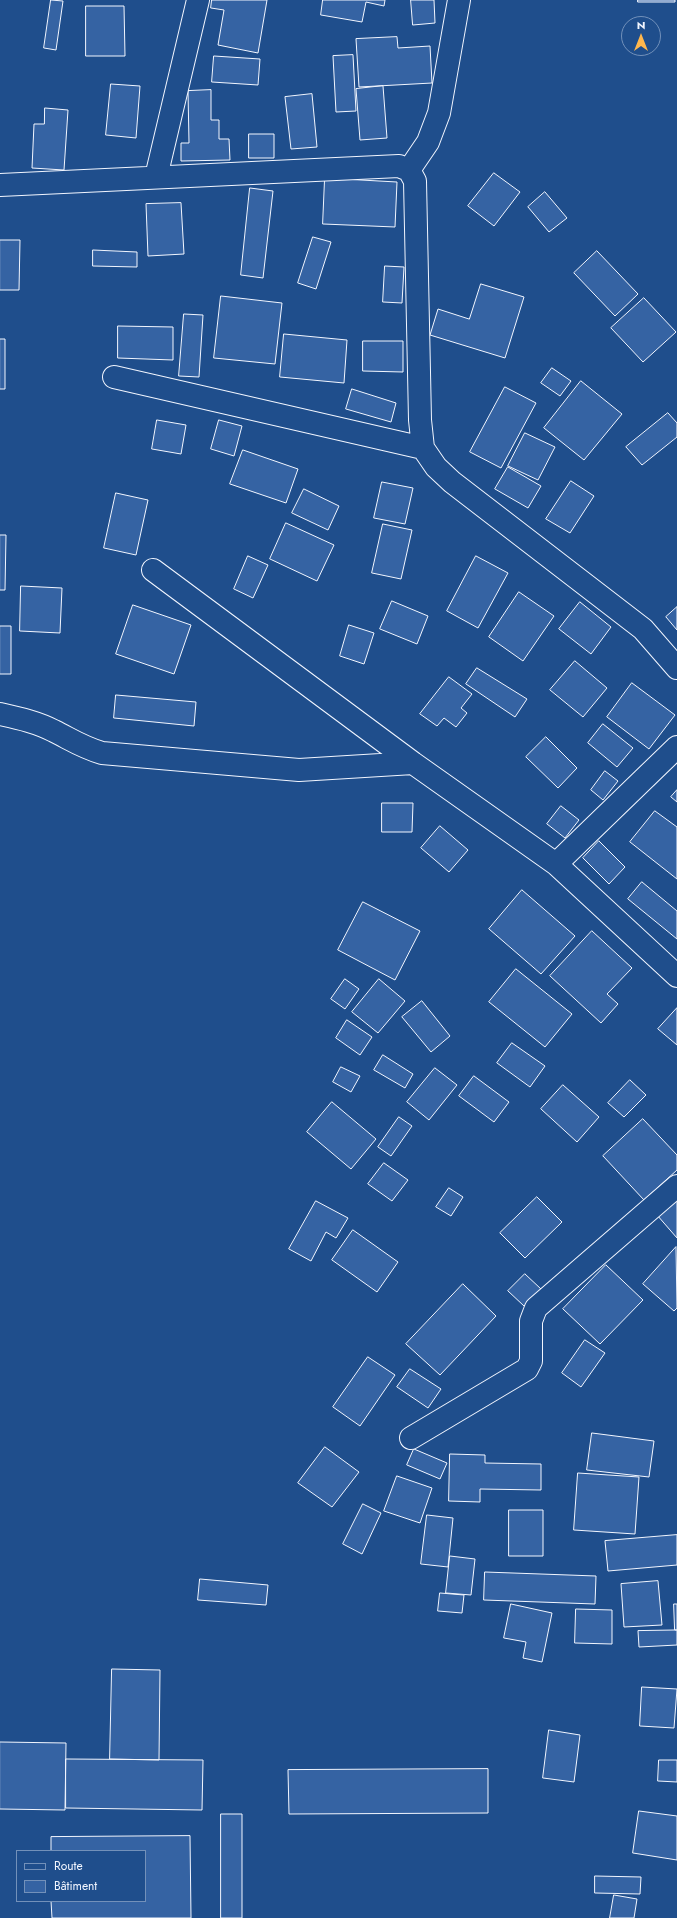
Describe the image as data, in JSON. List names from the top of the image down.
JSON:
{
  "legend": ["Route", "Bâtiment"],
  "north": "top"
}
